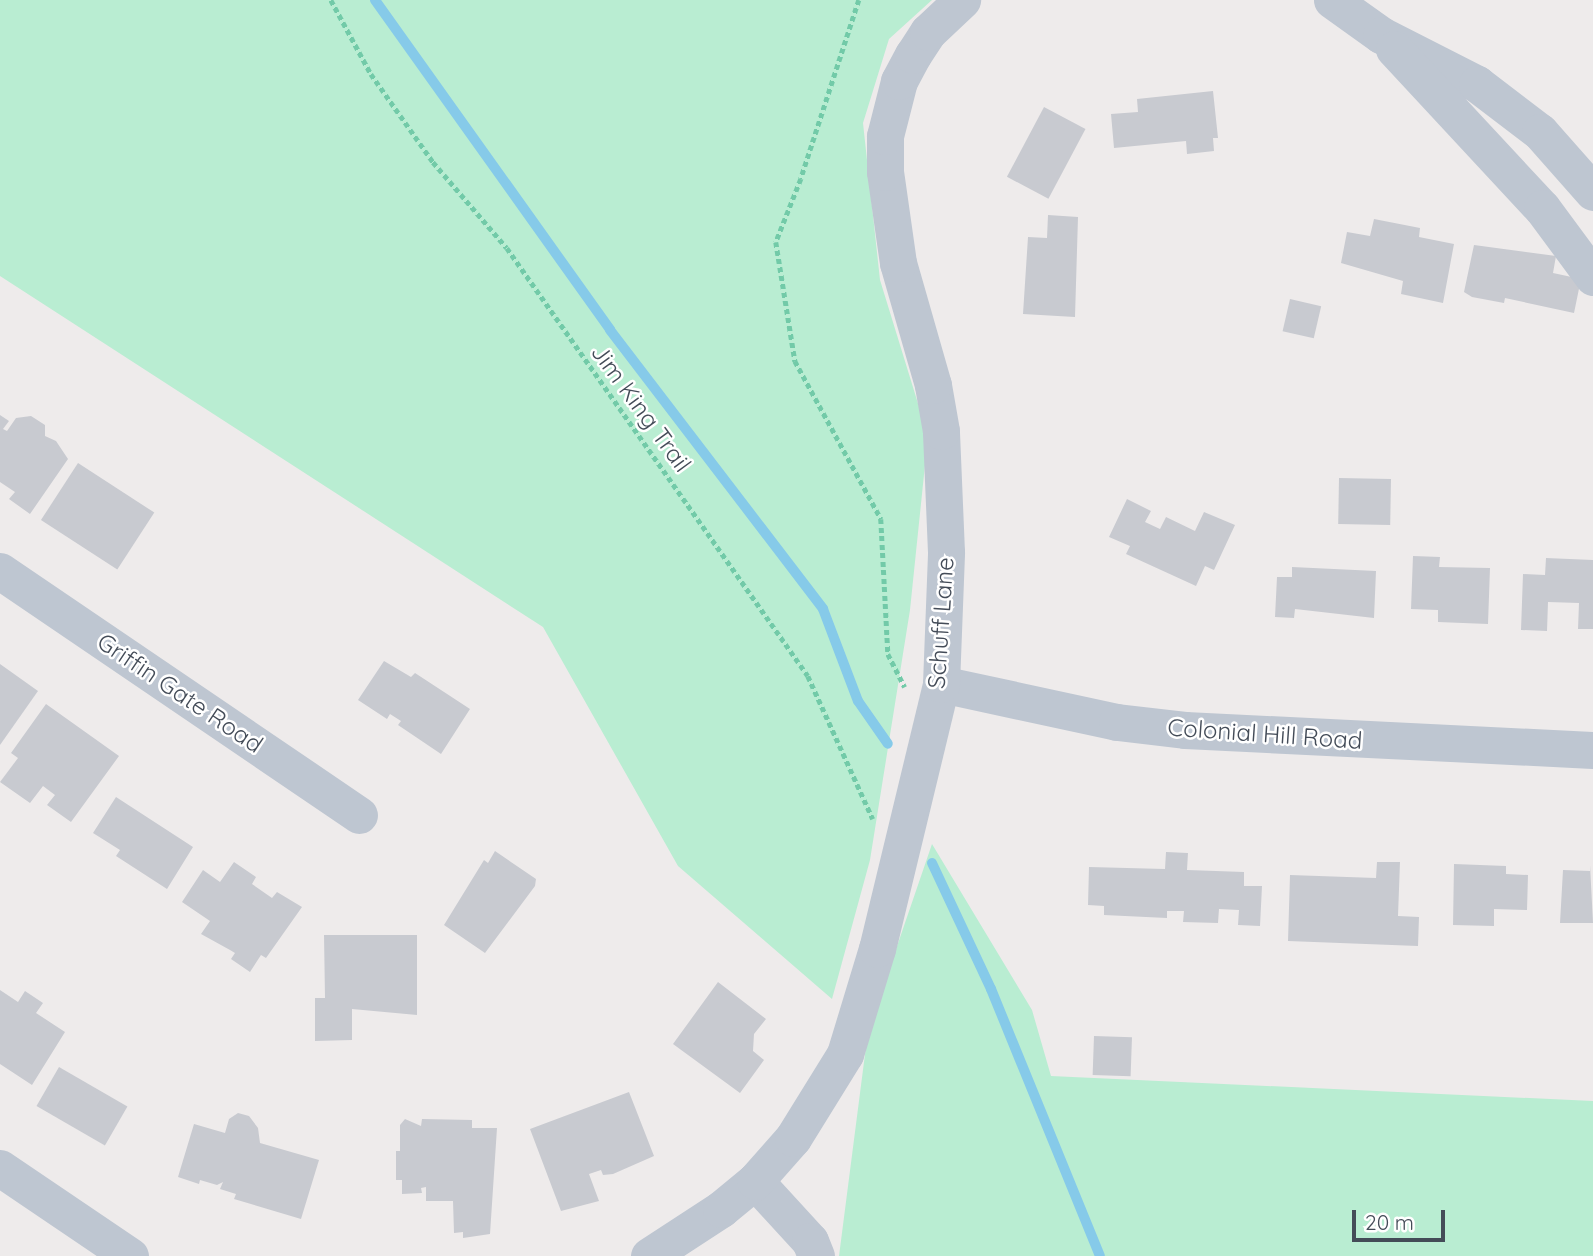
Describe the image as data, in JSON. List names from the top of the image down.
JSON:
{
  "streets": {
    "street": ["Schuff Lane", "Griffin Gate Road", "Colonial Hill Road"],
    "path": ["Jim King Trail"]
  },
  "crossings": [
    ["Jim King Trail", "Schuff Lane"],
    ["Schuff Lane", "Colonial Hill Road"]
  ],
  "scale_bar": "20 m"
}
